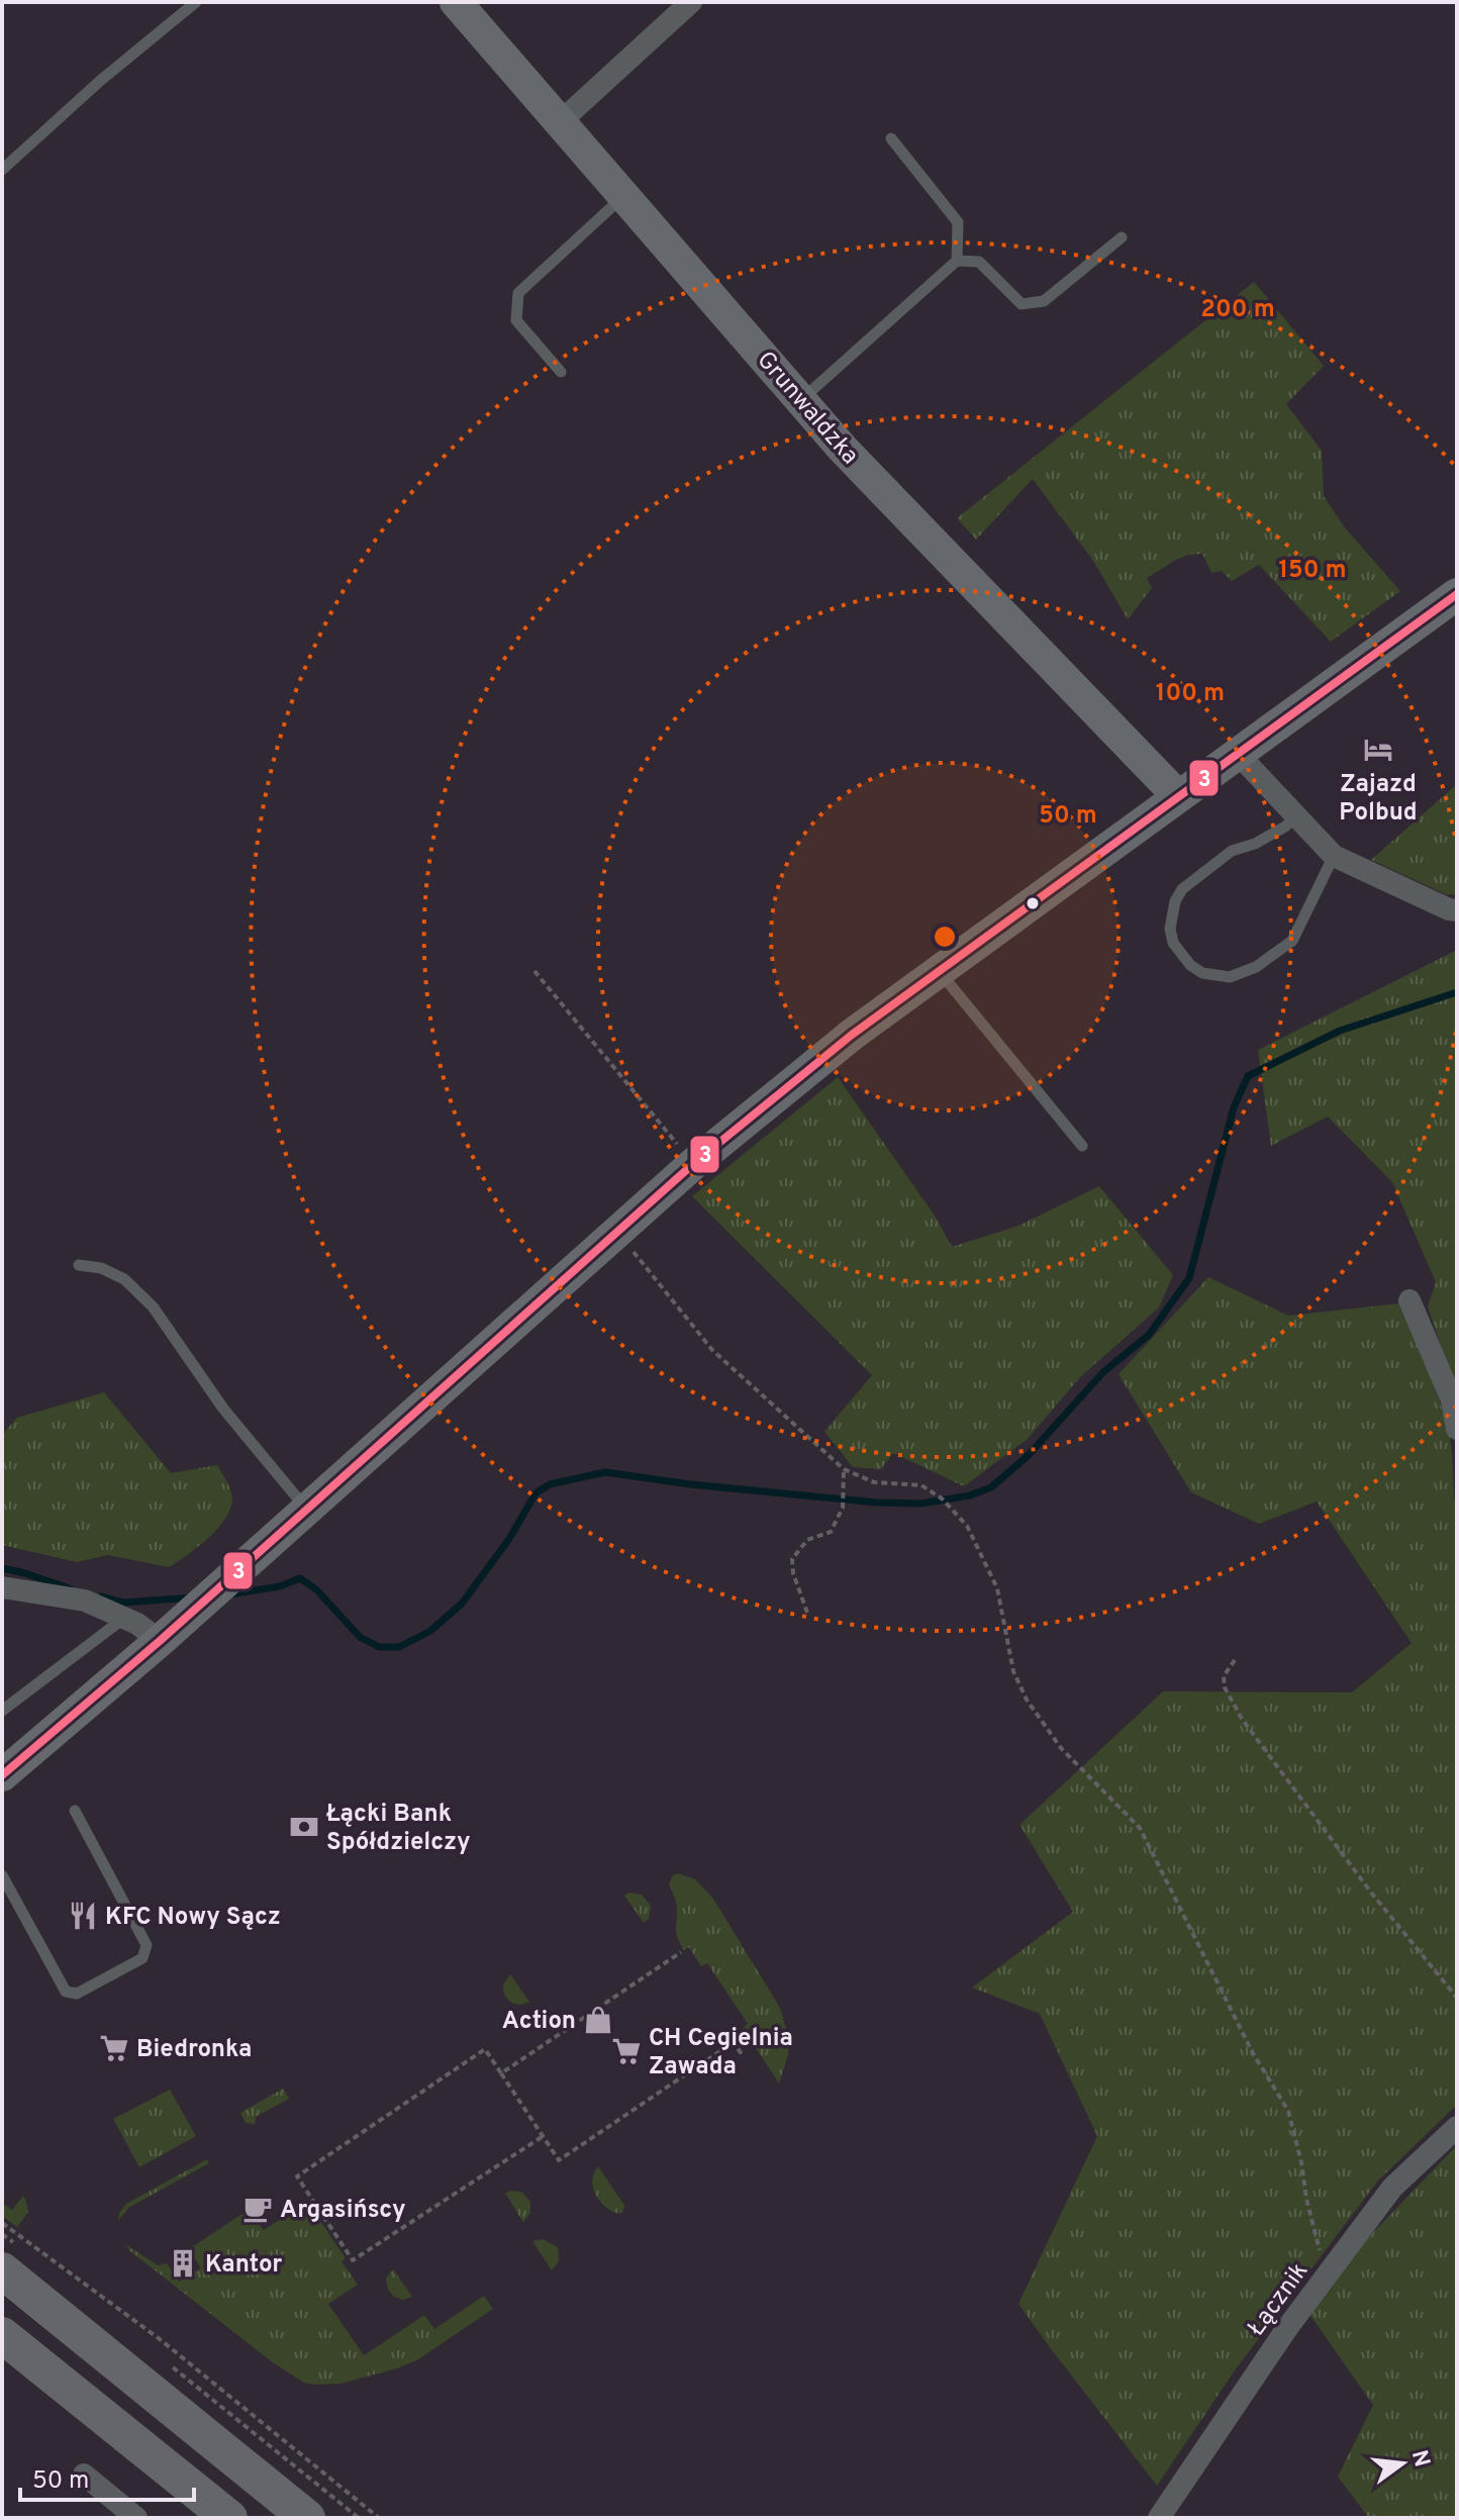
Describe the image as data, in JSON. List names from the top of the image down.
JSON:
{
  "streets": {
    "street": ["Grunwaldzka", "Łącznik"]
  },
  "places": {
    "hotel": ["Zajazd Polbud"],
    "bank": ["Łącki Bank Spółdzielczy"],
    "restaurant": ["KFC Nowy Sącz"],
    "shop": ["Action"],
    "supermarket": ["Biedronka", "CH Cegielnia Zawada"],
    "cafe": ["Argasińscy"],
    "building": ["Kantor"]
  },
  "lines": ["transit line 3"],
  "scale_bar": "50 m",
  "north": "right",
  "rings": [
    "200 m",
    "150 m",
    "100 m",
    "50 m"
  ]
}
